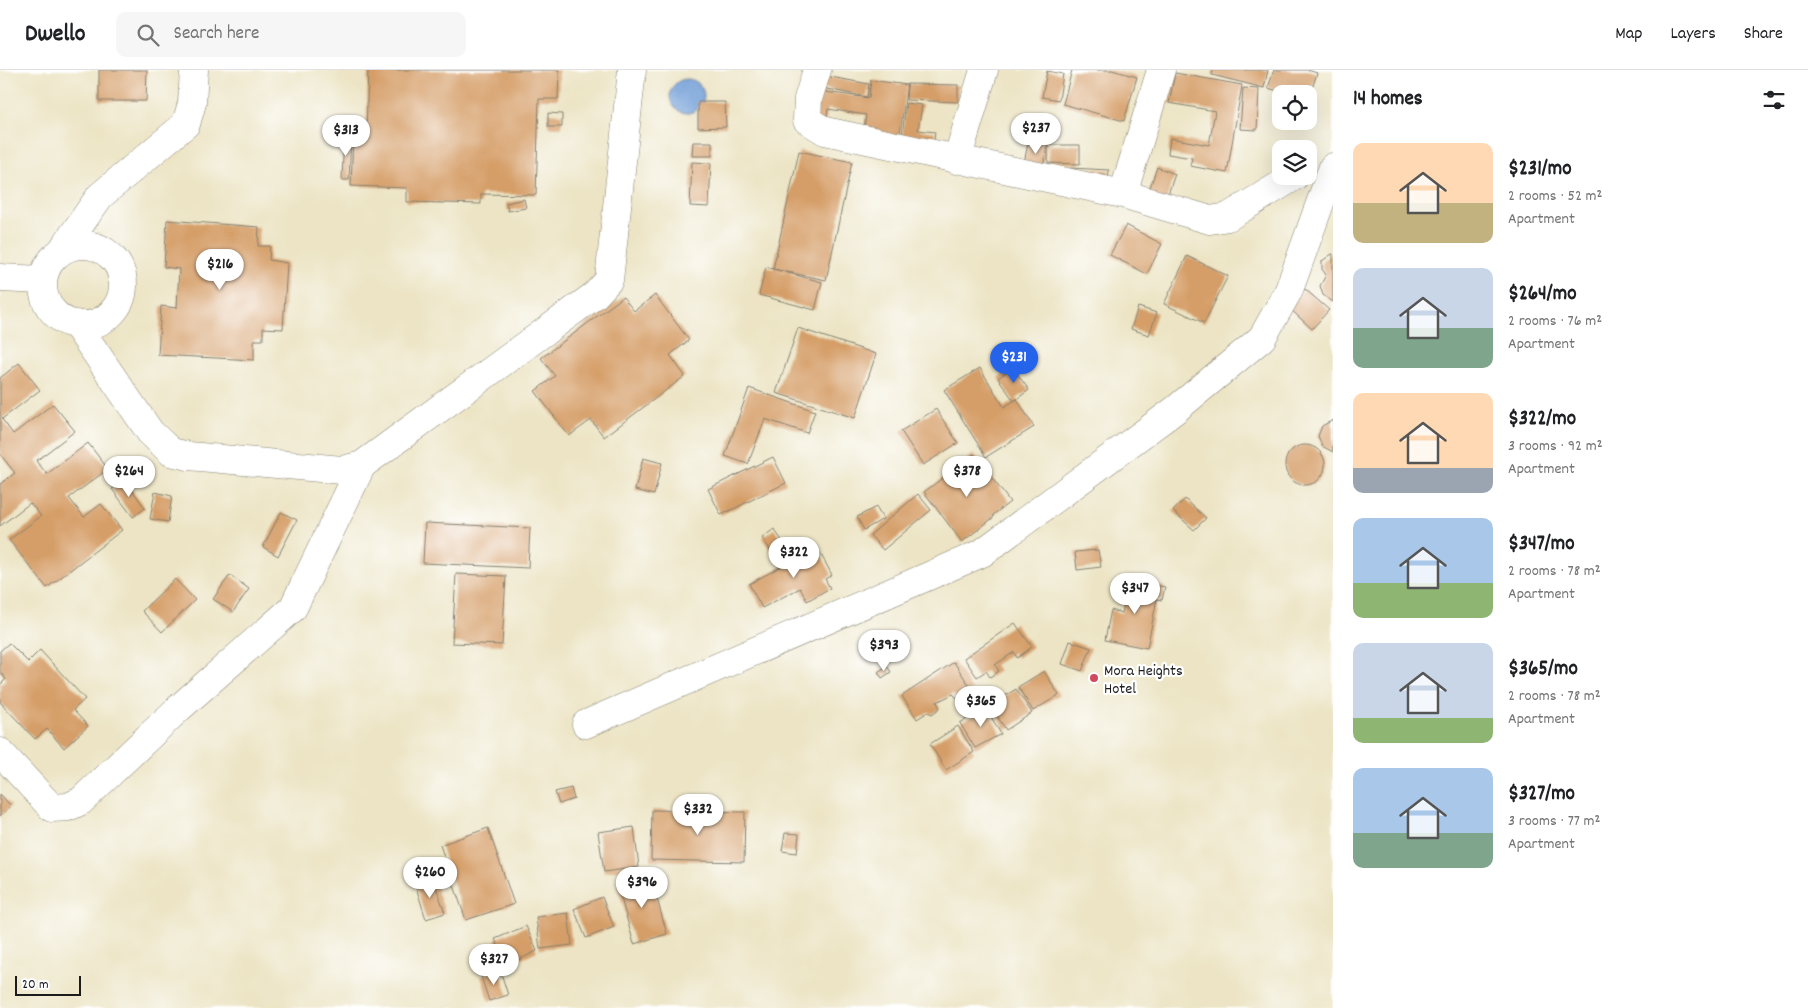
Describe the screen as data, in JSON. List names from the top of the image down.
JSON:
{
  "places": ["Mora Heights Hotel"],
  "scale_bar": "20 m",
  "page": {
    "header": "Dwello",
    "search": "Search here",
    "nav": ["Map", "Layers", "Share"],
    "heading": "14 homes",
    "price": [
      "$237",
      "$313",
      "$216",
      "$231",
      "$264",
      "$378",
      "$322",
      "$347",
      "$393",
      "$365",
      "$332",
      "$260",
      "$396",
      "$327"
    ],
    "list": [
      {
        "name": "$231/mo",
        "note": "2 rooms · 52 m² · Apartment"
      },
      {
        "name": "$264/mo",
        "note": "2 rooms · 76 m² · Apartment"
      },
      {
        "name": "$322/mo",
        "note": "3 rooms · 92 m² · Apartment"
      },
      {
        "name": "$347/mo",
        "note": "2 rooms · 78 m² · Apartment"
      },
      {
        "name": "$365/mo",
        "note": "2 rooms · 78 m² · Apartment"
      },
      {
        "name": "$327/mo",
        "note": "3 rooms · 77 m² · Apartment"
      }
    ],
    "scale": "20 m"
  }
}
